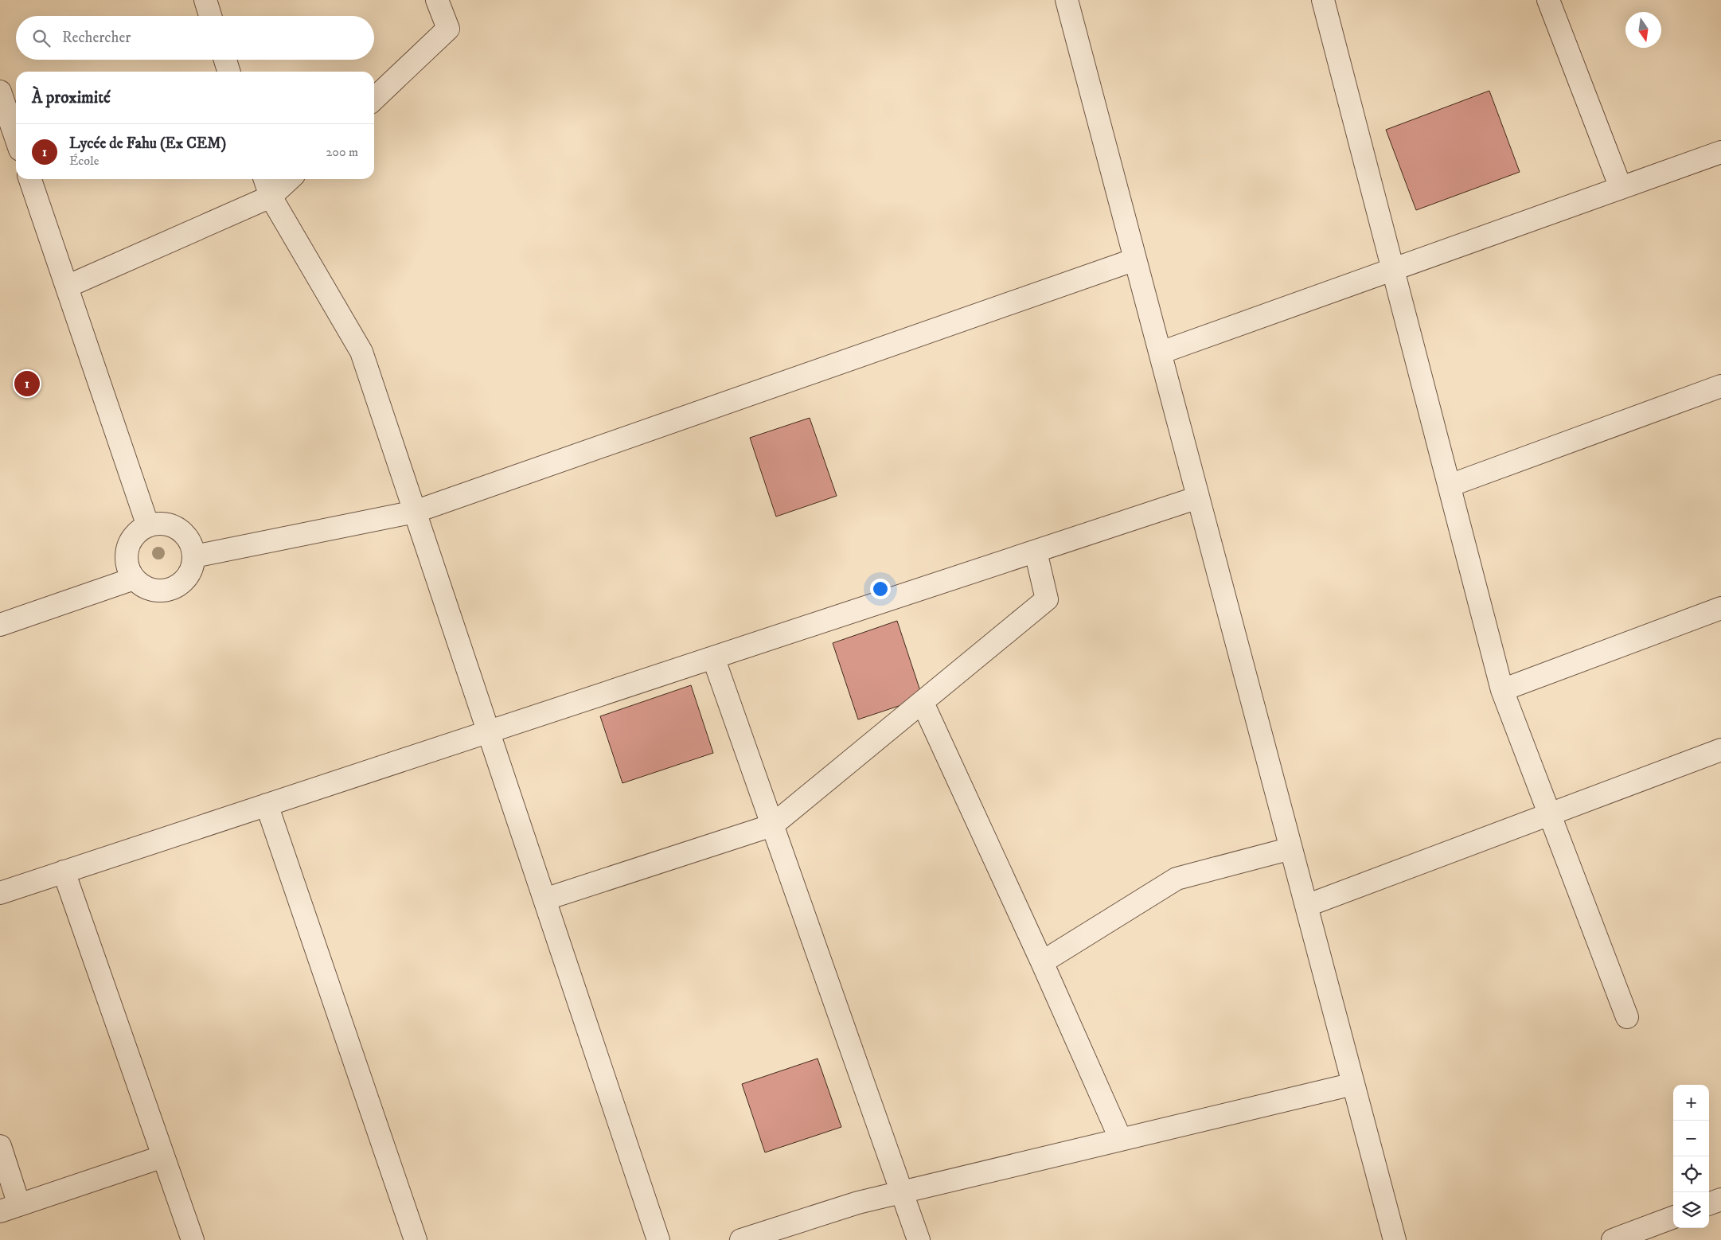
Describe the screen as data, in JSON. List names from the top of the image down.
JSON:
{
  "north": "bottom",
  "page": {
    "search": "Rechercher",
    "heading": "À proximité",
    "list": [
      {
        "mark": "1",
        "name": "Lycée de Fahu (Ex CEM)",
        "note": "École",
        "value": "200 m"
      }
    ],
    "pins": "1",
    "map_buttons": ["+", "−"]
  }
}
